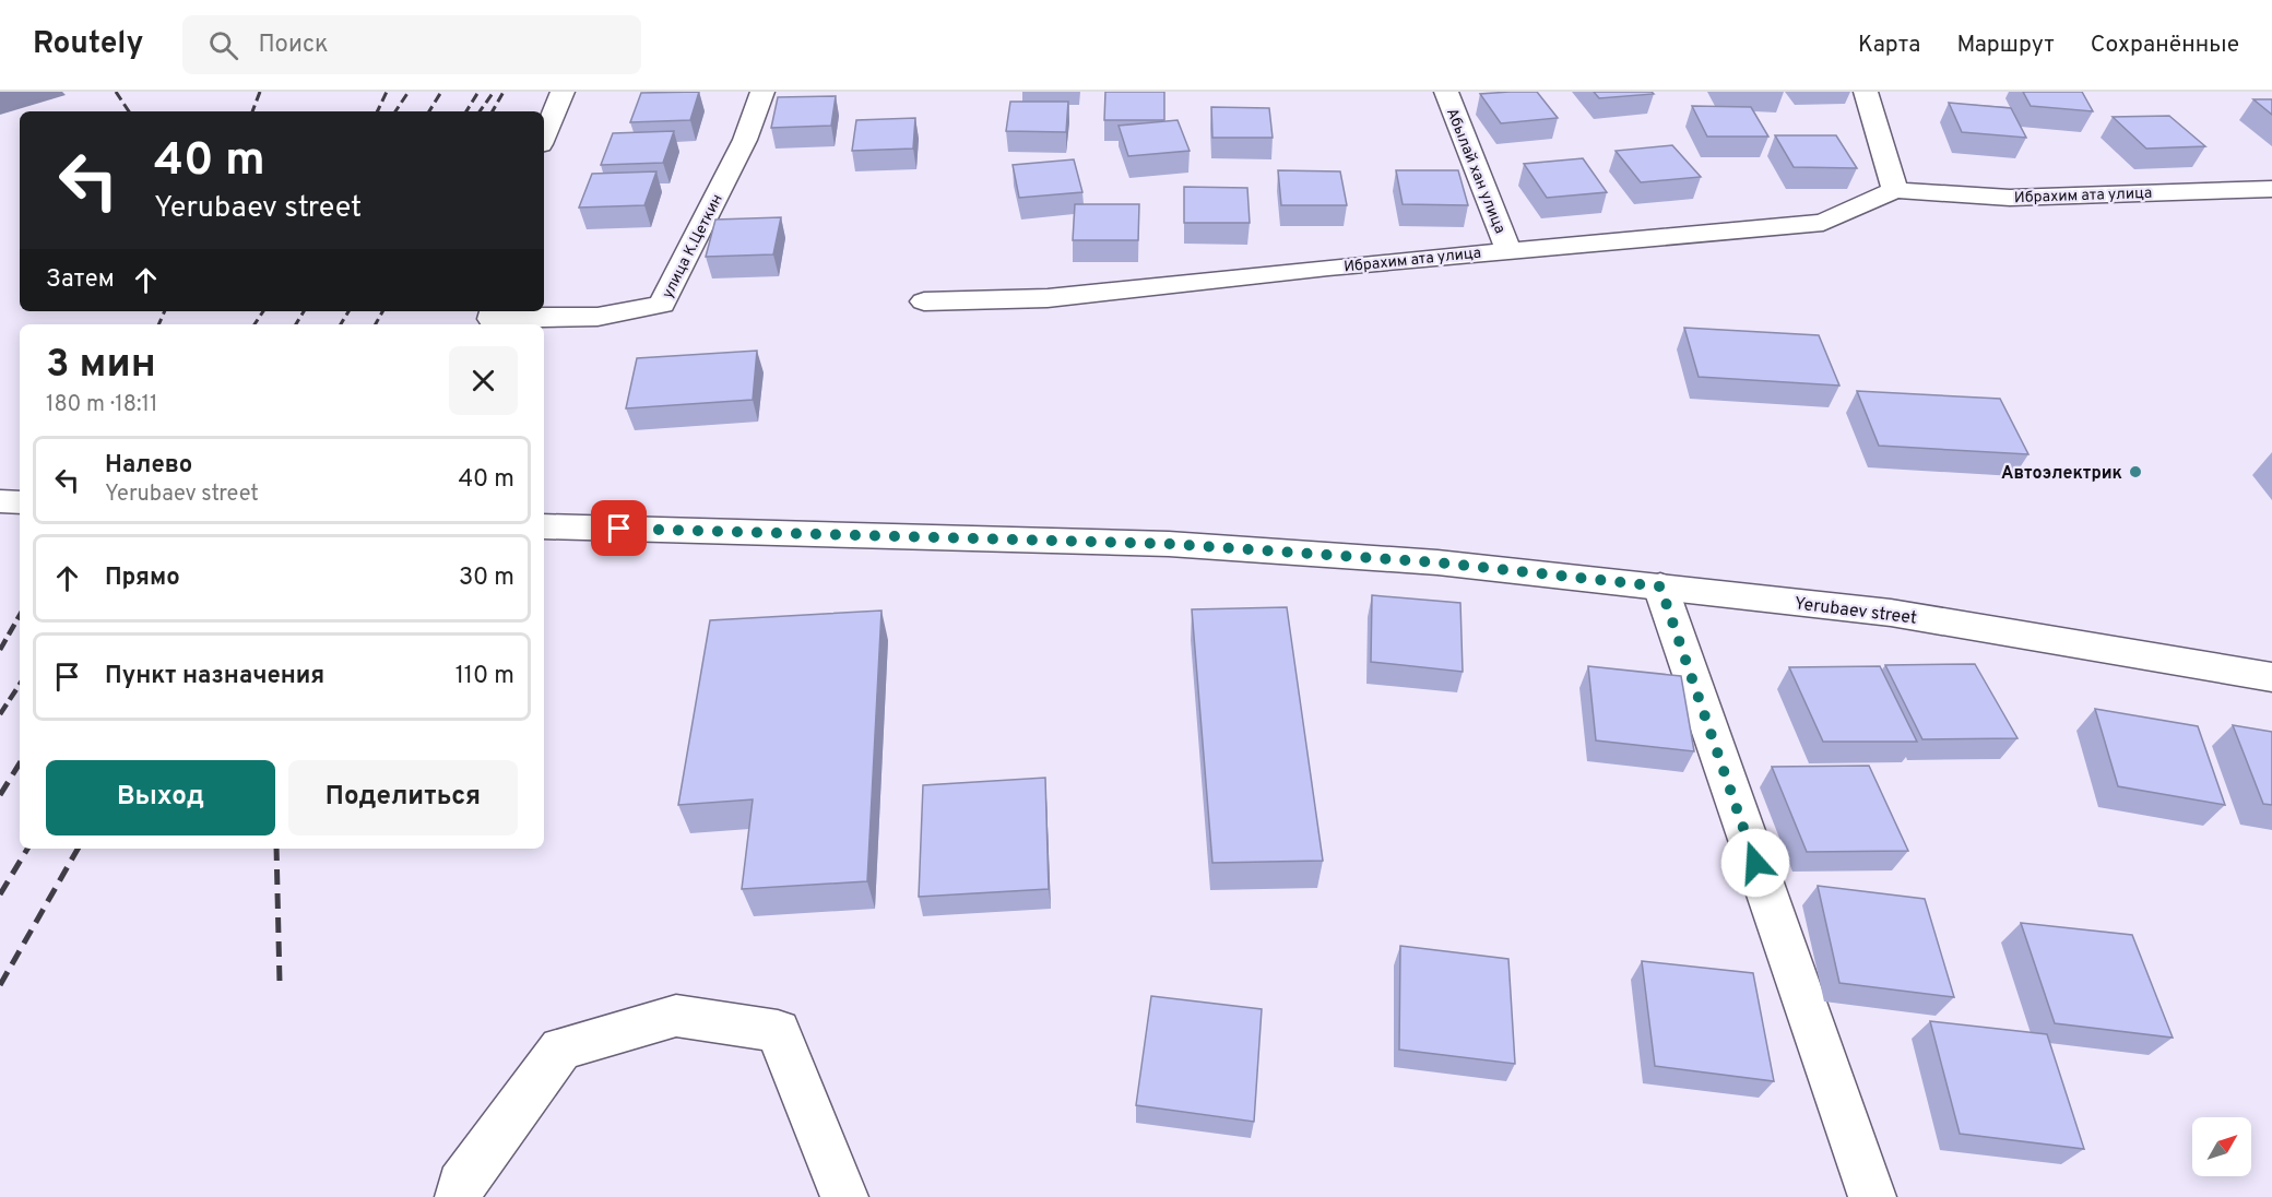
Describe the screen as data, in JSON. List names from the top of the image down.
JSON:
{
  "streets": {
    "street": [
      "Абылай хан улица",
      "Ибрахим ата улица",
      "улица К.Цеткин",
      "Yerubaev street"
    ]
  },
  "crossings": [
    ["Абылай хан улица", "Ибрахим ата улица"]
  ],
  "places": ["Автоэлектрик"],
  "north": "top right",
  "page": {
    "header": "Routely",
    "search": "Поиск",
    "nav": ["Карта", "Маршрут", "Сохранённые"],
    "turn": ["40 m", "Yerubaev street"],
    "then": "Затем",
    "heading": ["3 мин", "180 m · 18:11"],
    "list": [
      {
        "name": "Налево",
        "note": "Yerubaev street",
        "value": "40 m"
      },
      {
        "name": "Прямо",
        "value": "30 m"
      },
      {
        "name": "Пункт назначения",
        "value": "110 m"
      }
    ],
    "buttons": ["Выход", "Поделиться"]
  }
}
